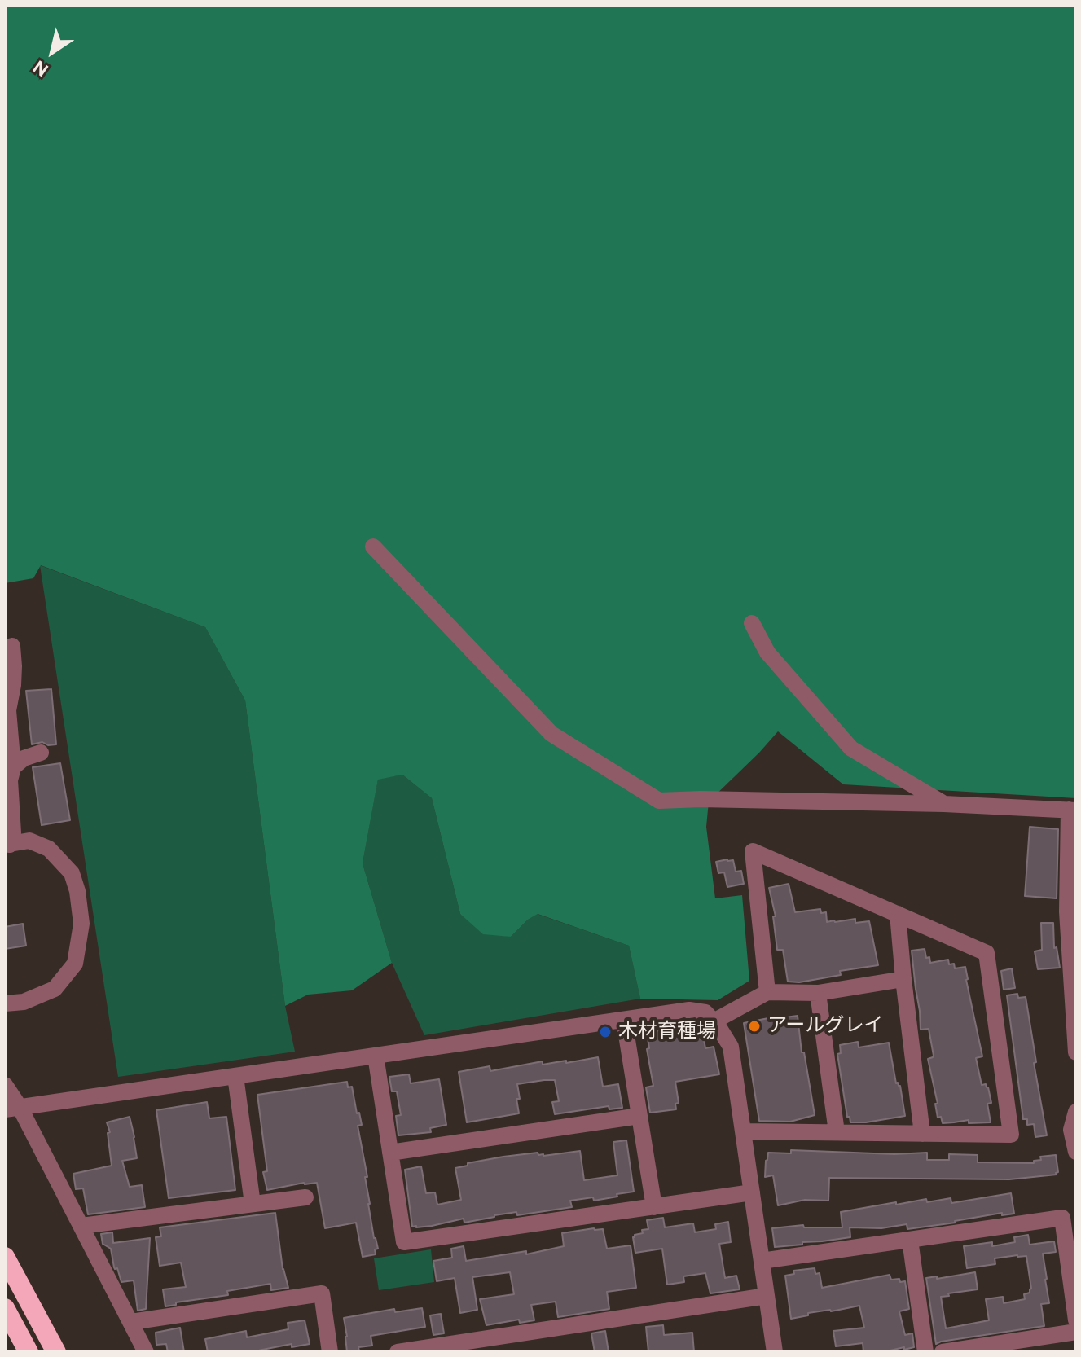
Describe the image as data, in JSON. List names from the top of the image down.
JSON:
{
  "places": ["アールグレイ", "木材育種場"],
  "north": "bottom left"
}
